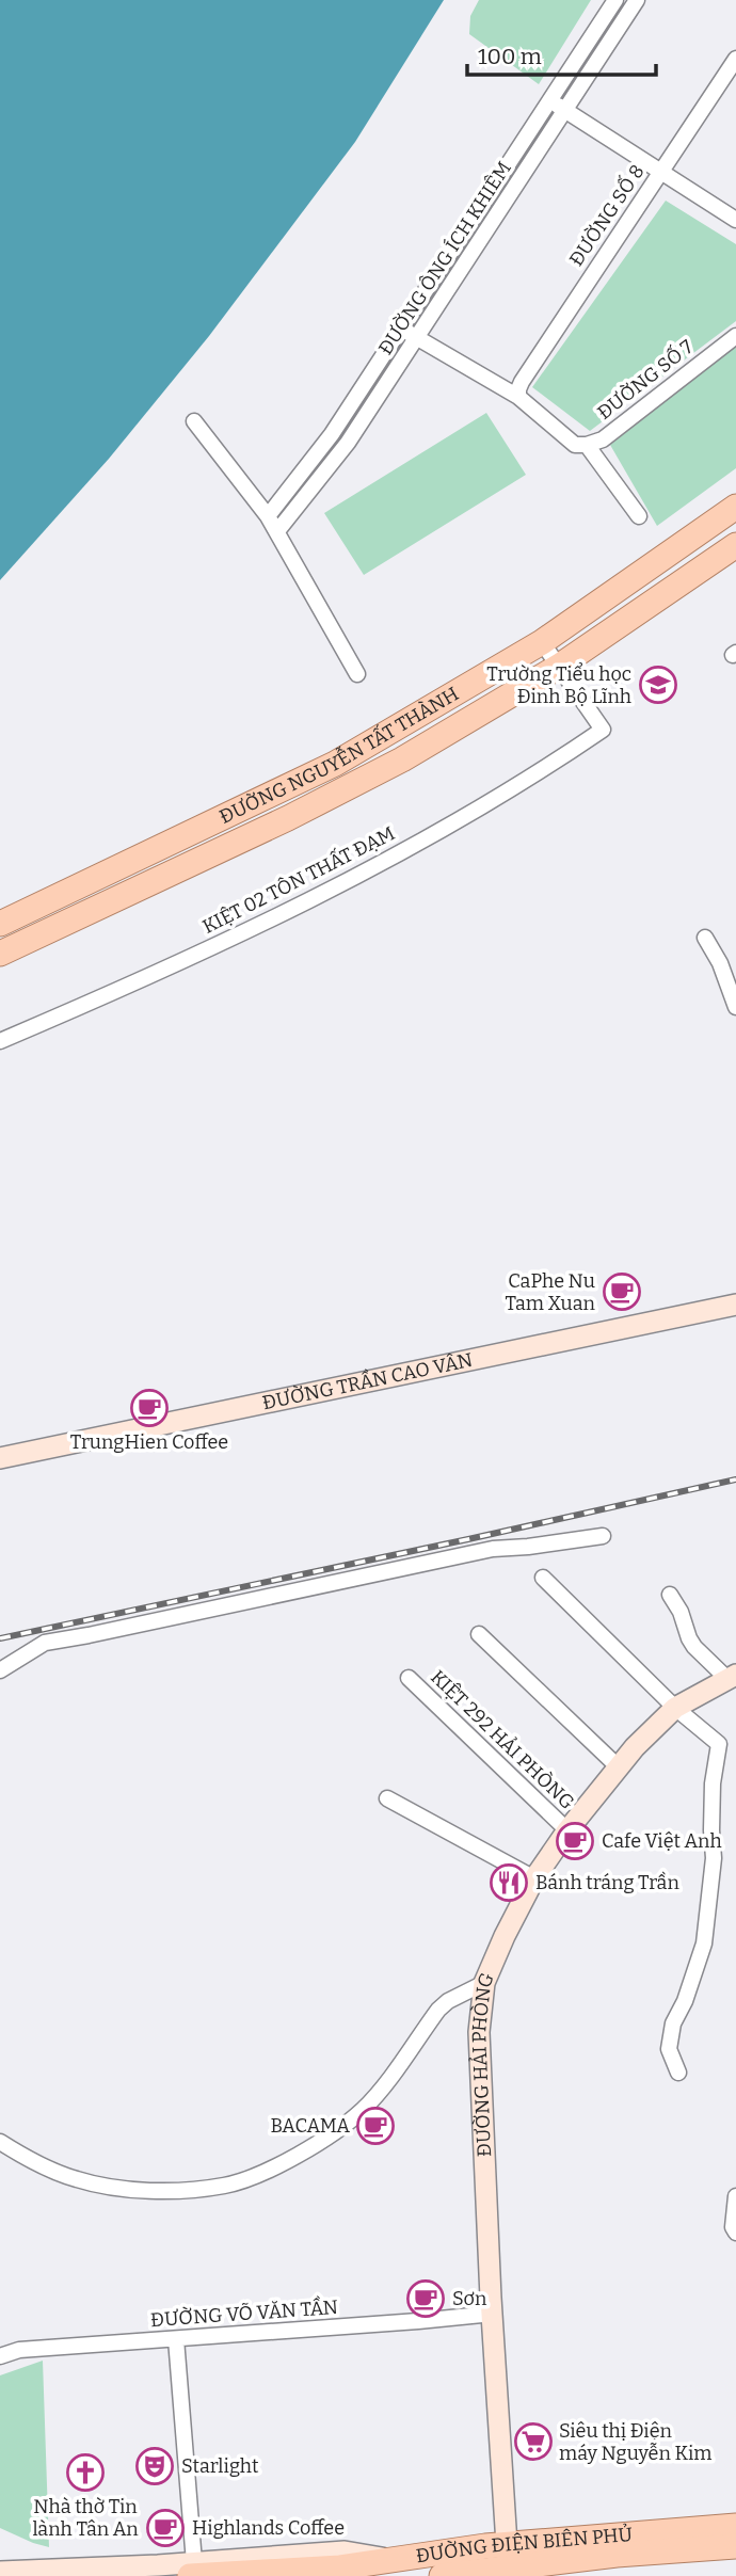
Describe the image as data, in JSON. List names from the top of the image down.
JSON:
{
  "streets": {
    "main road": ["ĐƯỜNG NGUYỄN TẤT THÀNH", "ĐƯỜNG ĐIỆN BIÊN PHỦ"],
    "street": [
      "ĐƯỜNG SỐ 8",
      "ĐƯỜNG ÔNG ÍCH KHIÊM",
      "ĐƯỜNG SỐ 7",
      "KIỆT 02 TÔN THẤT ĐẠM",
      "ĐƯỜNG TRẦN CAO VÂN",
      "KIỆT 292 HẢI PHÒNG",
      "ĐƯỜNG HẢI PHÒNG",
      "ĐƯỜNG VÕ VĂN TẦN"
    ]
  },
  "crossings": [
    ["ĐƯỜNG NGUYỄN TẤT THÀNH", "KIỆT 02 TÔN THẤT ĐẠM"],
    ["KIỆT 292 HẢI PHÒNG", "ĐƯỜNG HẢI PHÒNG"],
    ["ĐƯỜNG HẢI PHÒNG", "ĐƯỜNG VÕ VĂN TẦN"],
    ["ĐƯỜNG HẢI PHÒNG", "ĐƯỜNG ĐIỆN BIÊN PHỦ"]
  ],
  "places": {
    "school or university": ["Trường Tiểu học Đinh Bộ Lĩnh"],
    "cafe": [
      "CaPhe Nu Tam Xuan",
      "TrungHien Coffee",
      "Cafe Việt Anh",
      "BACAMA",
      "Sơn",
      "Highlands Coffee"
    ],
    "restaurant": ["Bánh tráng Trần"],
    "supermarket": ["Siêu thị Điện máy Nguyễn Kim"],
    "theatre": ["Starlight"],
    "church": ["Nhà thờ Tin lành Tân An"]
  },
  "scale_bar": "100 m"
}
